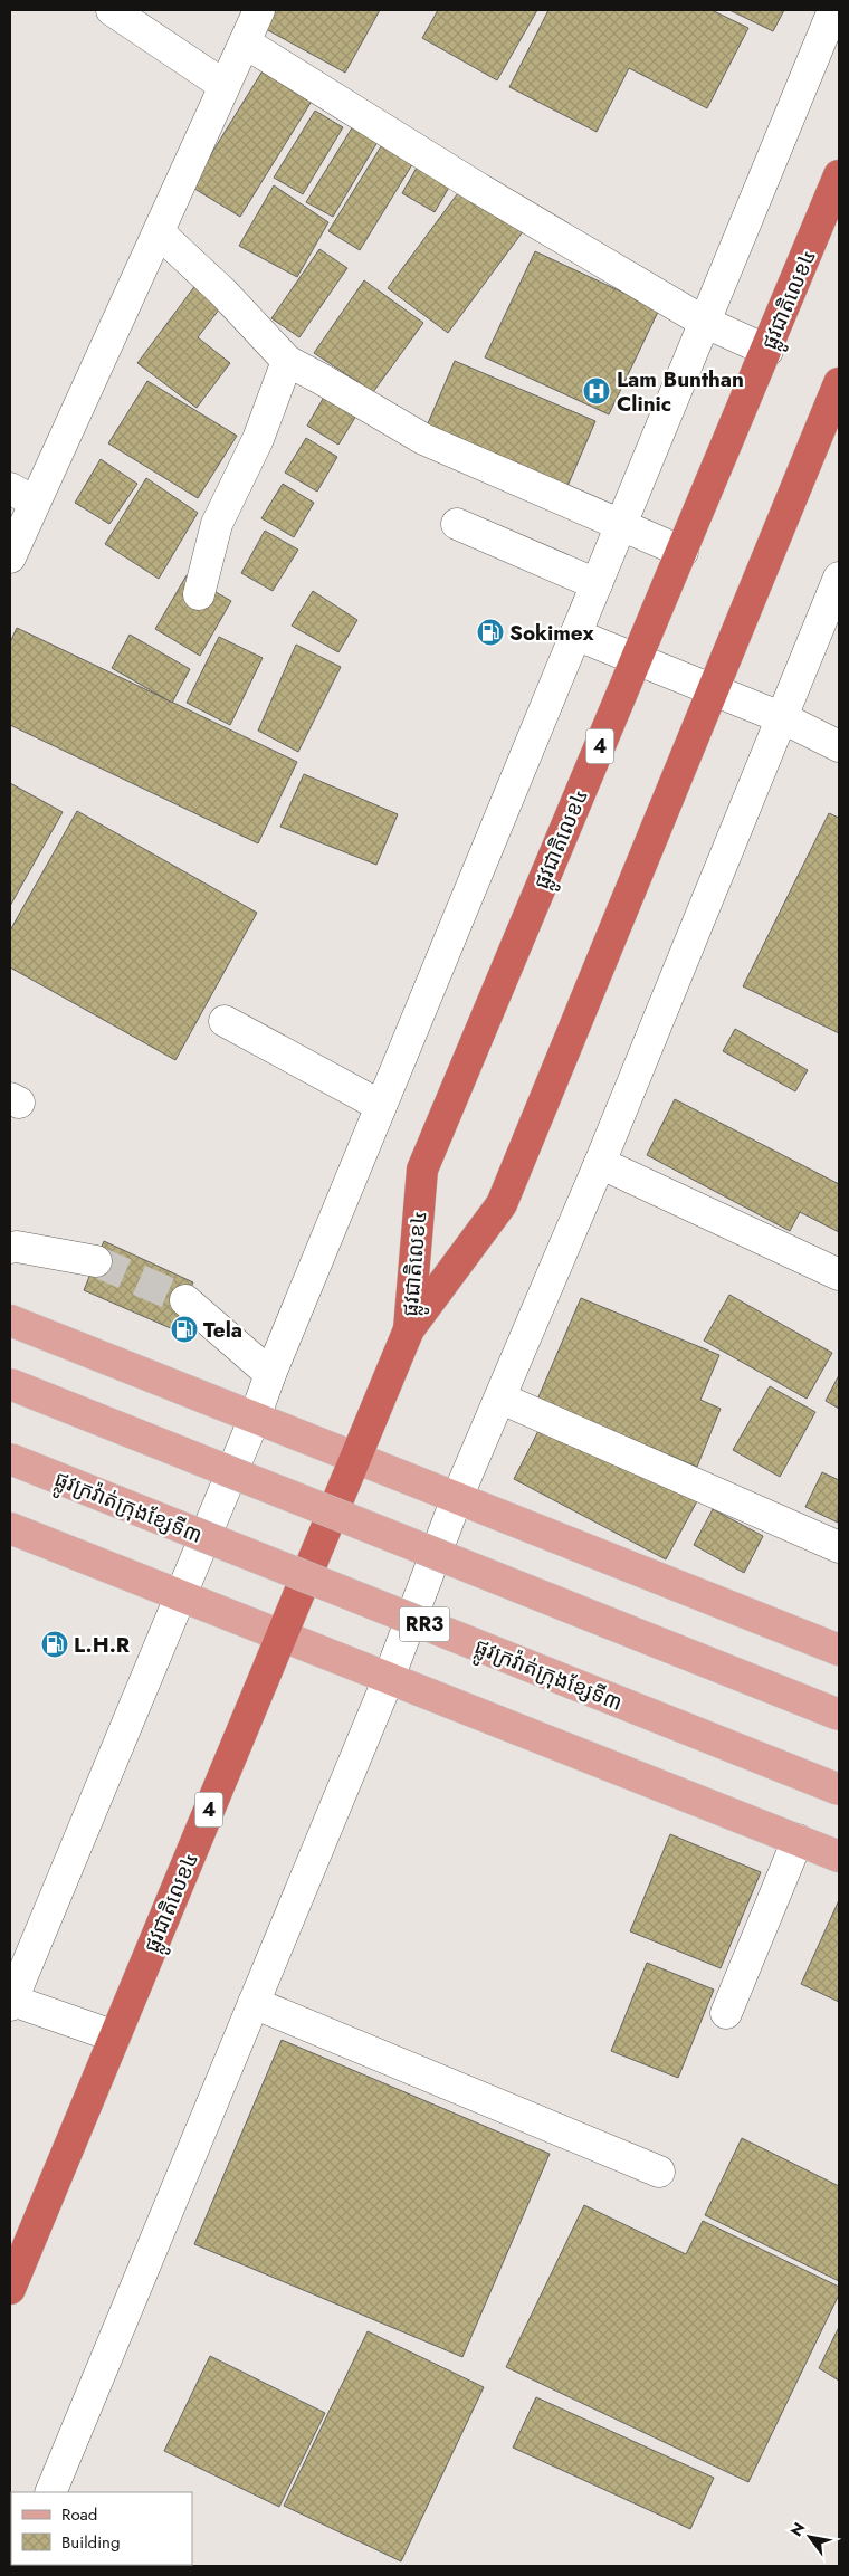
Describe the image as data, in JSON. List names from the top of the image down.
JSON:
{
  "streets": {
    "highway": ["ផ្លូវជាតិលេខ៤", "4"],
    "main road": ["ផ្លូវក្រវ៉ាត់ក្រុងខ្សែទី៣", "RR3"]
  },
  "places": {
    "hospital": ["Lam Bunthan Clinic"],
    "fuel station": ["Sokimex", "Tela", "L.H.R"]
  },
  "legend": ["Road", "Building"],
  "north": "top left"
}
